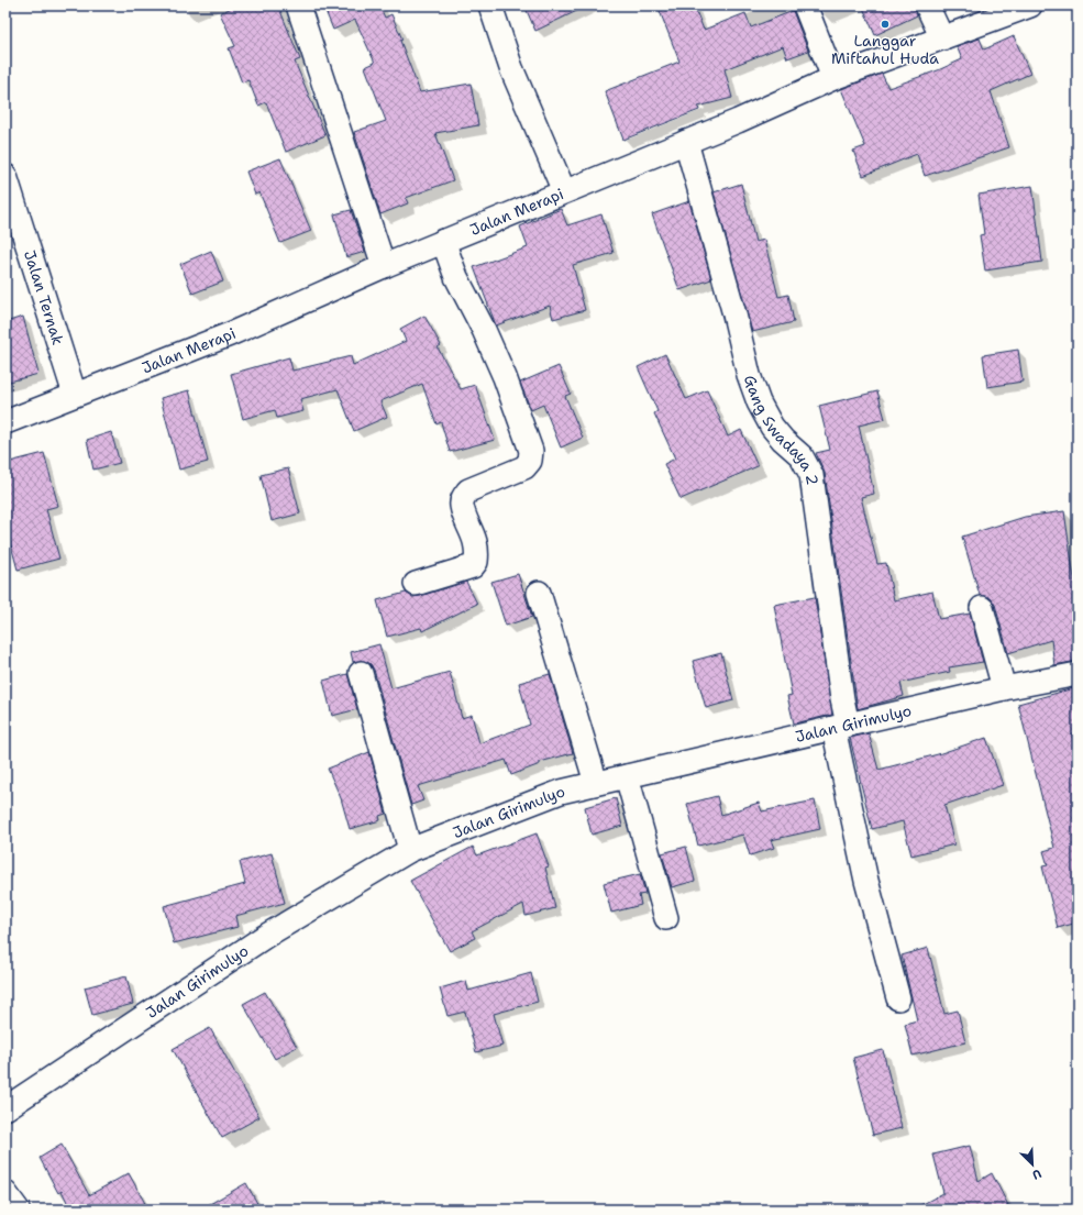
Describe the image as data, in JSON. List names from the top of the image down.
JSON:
{
  "streets": {
    "street": [
      "Jalan Merapi",
      "Jalan Ternak",
      "Gang Swadaya 2",
      "Jalan Girimulyo"
    ]
  },
  "crossings": [
    ["Jalan Merapi", "Jalan Ternak"],
    ["Jalan Merapi", "Gang Swadaya 2"],
    ["Gang Swadaya 2", "Jalan Girimulyo"]
  ],
  "places": ["Langgar Miftahul Huda"],
  "north": "bottom right"
}
